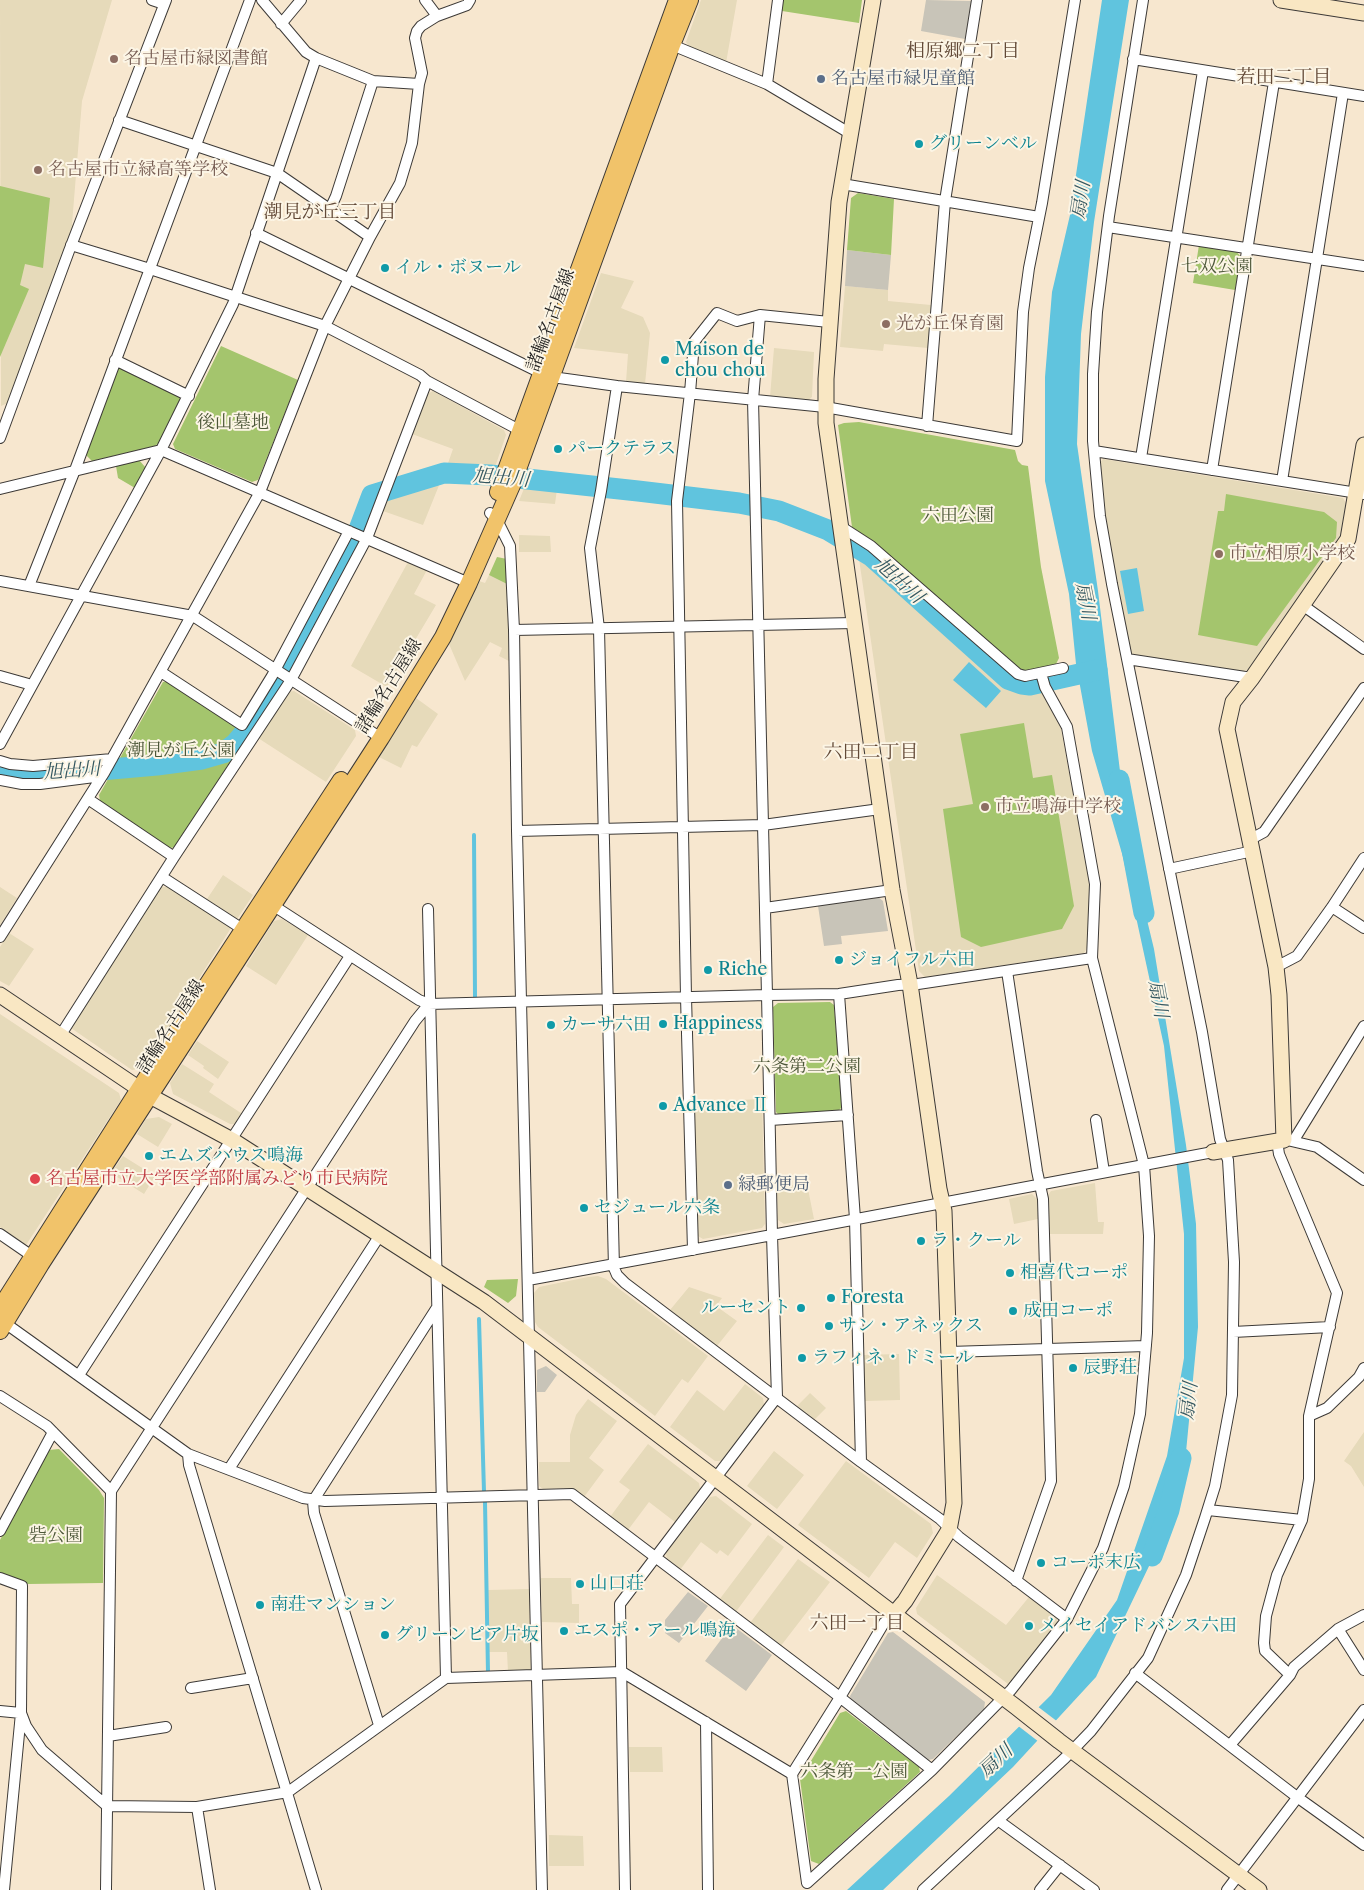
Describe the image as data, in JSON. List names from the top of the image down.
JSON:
{
  "streets": {
    "main road": ["諸輪名古屋線"]
  },
  "districts": [
    "相原郷二丁目",
    "若田二丁目",
    "潮見が丘三丁目",
    "六田二丁目",
    "六田一丁目"
  ],
  "water": ["扇川", "旭出川"],
  "parks": [
    "七双公園",
    "後山墓地",
    "六田公園",
    "潮見が丘公園",
    "六条第二公園",
    "砦公園",
    "六条第一公園"
  ],
  "places": [
    "名古屋市緑図書館",
    "名古屋市緑児童館",
    "グリーンベル",
    "名古屋市立緑高等学校",
    "イル・ボヌール",
    "光が丘保育園",
    "Maison de chou chou",
    "パークテラス",
    "市立相原小学校",
    "市立鳴海中学校",
    "ジョイフル六田",
    "Riche",
    "Happiness",
    "カーサ六田",
    "Advance Ⅱ",
    "エムズハウス鳴海",
    "名古屋市立大学医学部附属みどり市民病院",
    "緑郵便局",
    "セジュール六条",
    "ラ・クール",
    "相喜代コーポ",
    "Foresta",
    "ルーセント",
    "成田コーポ",
    "サン・アネックス",
    "ラフィネ・ドミール",
    "辰野荘",
    "コーポ末広",
    "山口荘",
    "南荘マンション",
    "メイセイアドバンス六田",
    "エスポ・アール鳴海",
    "グリーンピア片坂"
  ]
}
